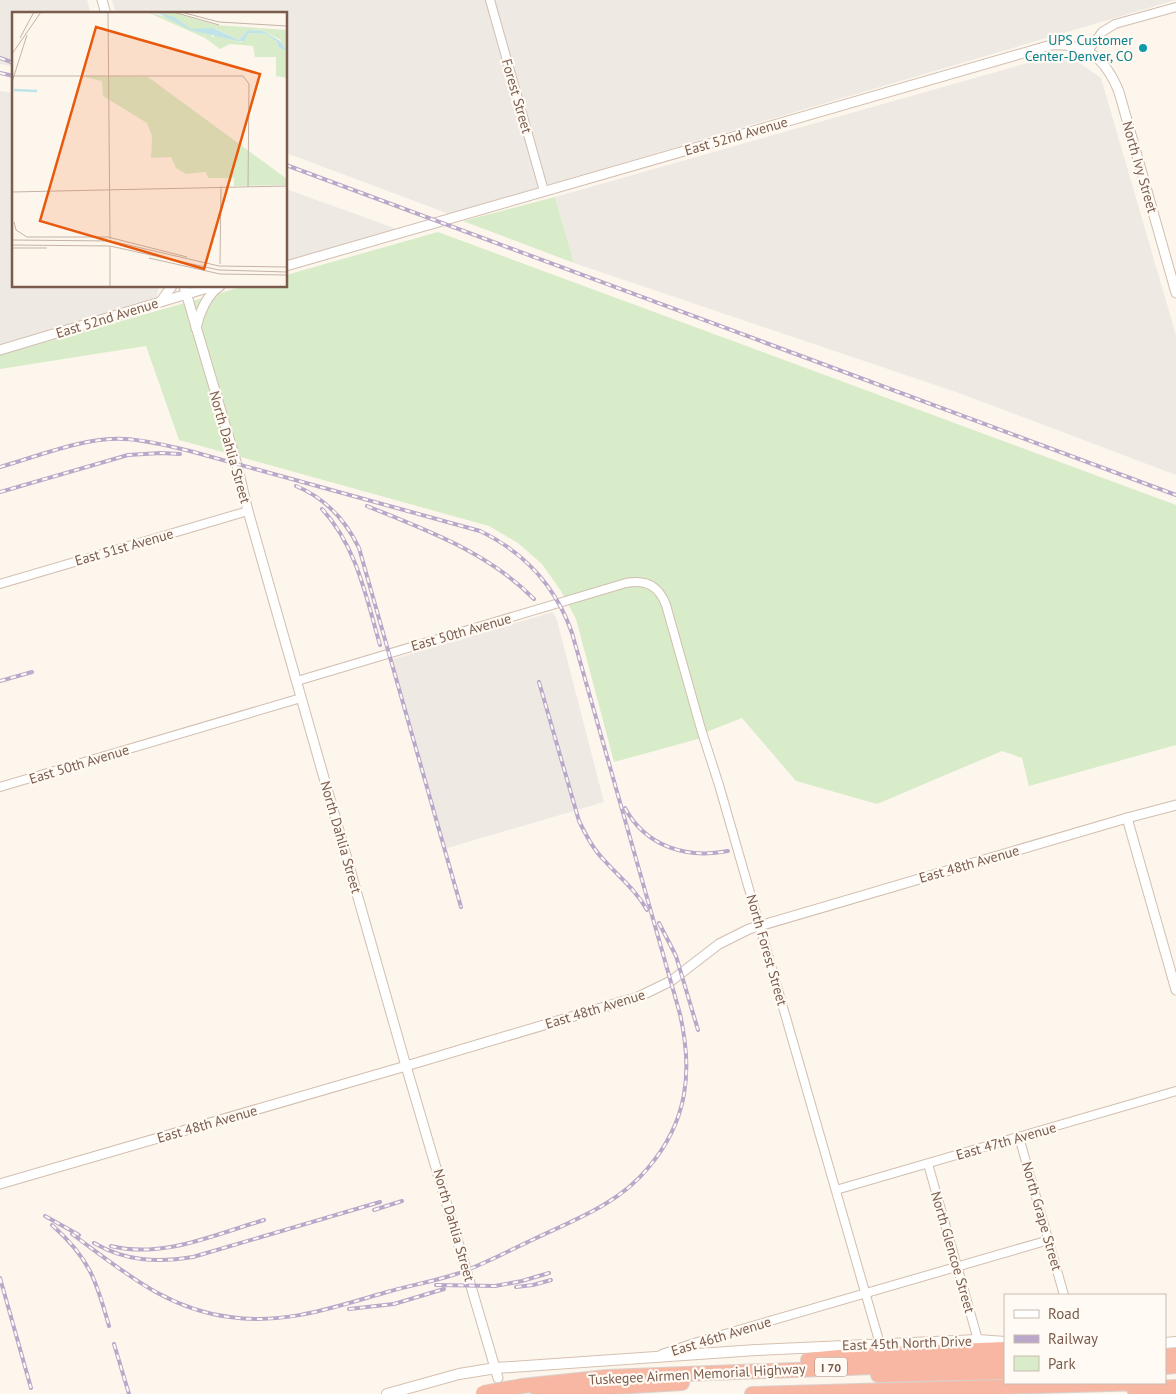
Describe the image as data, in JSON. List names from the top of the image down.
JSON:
{
  "streets": {
    "highway": ["I 70", "Tuskegee Airmen Memorial Highway"],
    "main road": ["East 46th Avenue", "East 45th North Drive"],
    "street": [
      "Forest Street",
      "East 52nd Avenue",
      "North Ivy Street",
      "North Dahlia Street",
      "East 51st Avenue",
      "East 50th Avenue",
      "East 48th Avenue",
      "North Forest Street",
      "East 47th Avenue",
      "North Grape Street",
      "North Glencoe Street"
    ]
  },
  "crossings": [
    ["Forest Street", "East 52nd Avenue"],
    ["East 52nd Avenue", "North Ivy Street"],
    ["East 52nd Avenue", "North Dahlia Street"],
    ["North Dahlia Street", "East 51st Avenue"],
    ["North Dahlia Street", "East 50th Avenue"],
    ["North Dahlia Street", "East 48th Avenue"],
    ["North Dahlia Street", "East 46th Avenue"],
    ["East 50th Avenue", "North Forest Street"],
    ["East 48th Avenue", "North Forest Street"],
    ["North Forest Street", "East 47th Avenue"],
    ["North Forest Street", "East 46th Avenue"],
    ["North Forest Street", "East 45th North Drive"],
    ["East 47th Avenue", "North Grape Street"],
    ["East 47th Avenue", "North Glencoe Street"],
    ["North Grape Street", "East 46th Avenue"],
    ["North Glencoe Street", "East 46th Avenue"],
    ["North Glencoe Street", "East 45th North Drive"],
    ["East 46th Avenue", "East 45th North Drive"]
  ],
  "places": ["UPS Customer Center-Denver, CO"],
  "legend": ["Road", "Railway", "Park"]
}
